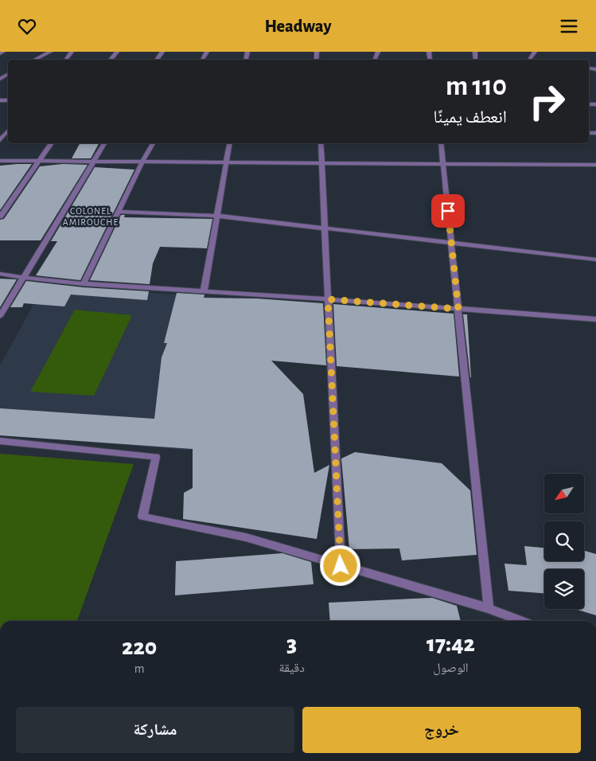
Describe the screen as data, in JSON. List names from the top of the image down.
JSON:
{
  "districts": ["COLONEL AMIROUCHE"],
  "north": "bottom left",
  "page": {
    "header": "Headway",
    "turn": ["110 m", "انعطف يمينًا"],
    "eta": [
      "17:42",
      "الوصول",
      "3",
      "دقيقة",
      "220",
      "m"
    ],
    "buttons": ["خروج", "مشاركة"]
  }
}
